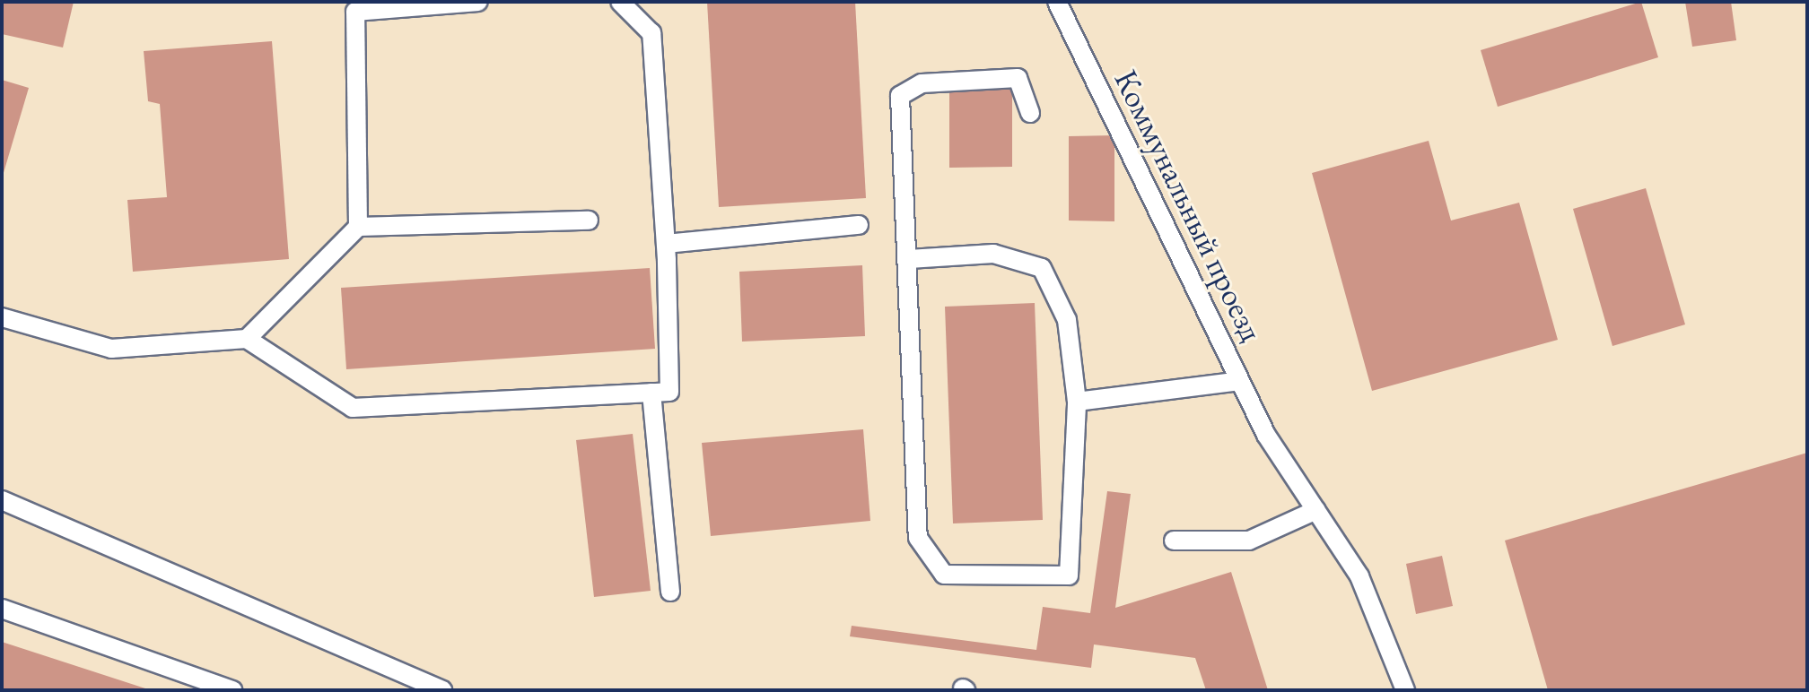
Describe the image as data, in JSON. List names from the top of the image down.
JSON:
{
  "streets": {
    "lane": ["Коммунальный проезд"]
  }
}
